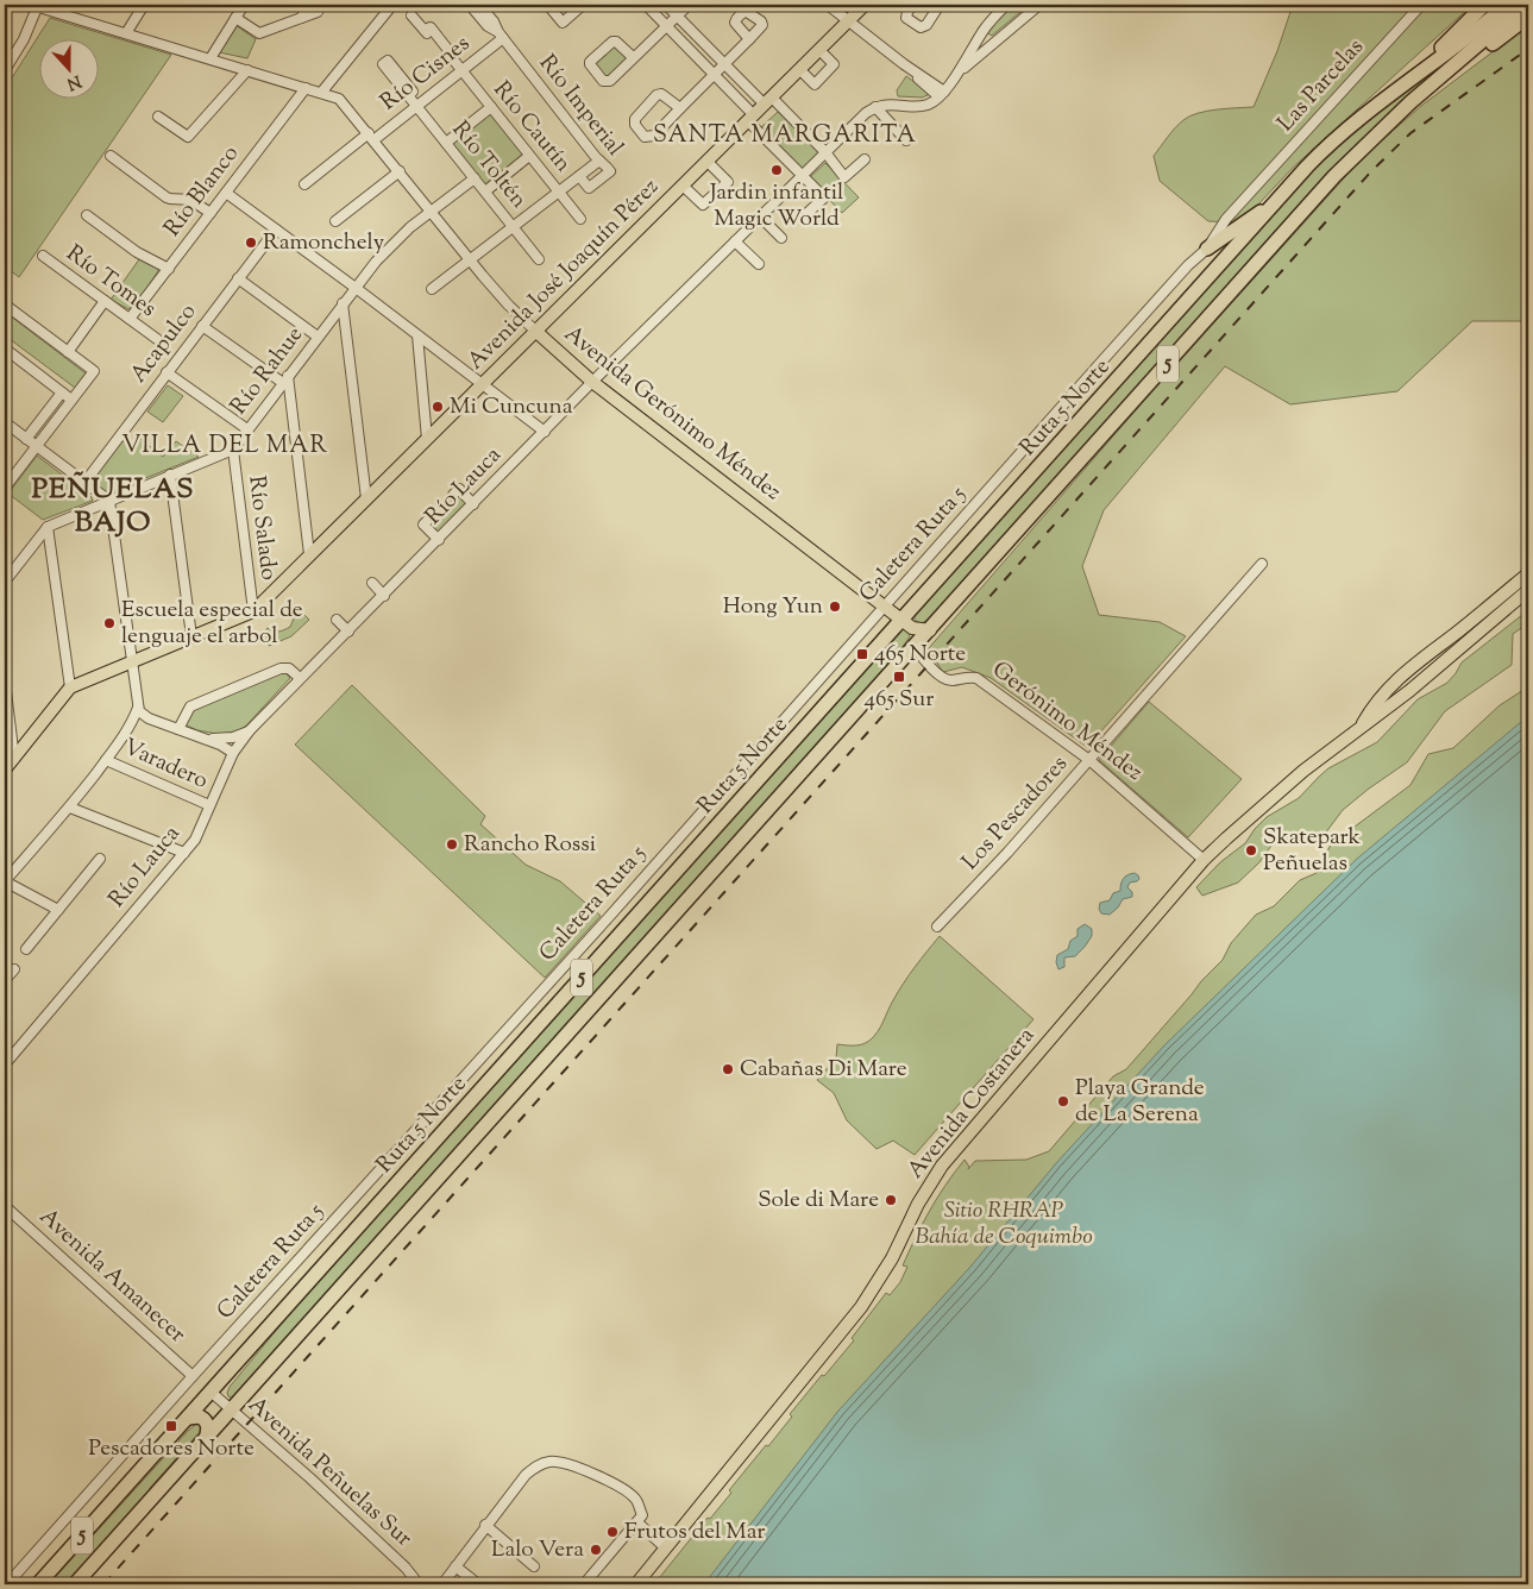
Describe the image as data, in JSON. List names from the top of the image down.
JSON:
{
  "streets": {
    "highway": ["5", "Ruta 5 Norte"],
    "main road": [
      "Avenida José Joaquín Pérez",
      "Avenida Gerónimo Méndez",
      "Gerónimo Méndez",
      "Avenida Costanera"
    ],
    "street": [
      "Río Cisnes",
      "Las Parcelas",
      "Río Imperial",
      "Río Cautín",
      "Río Toltén",
      "Río Blanco",
      "Río Tomes",
      "Acapulco",
      "Río Rahue",
      "Río Lauca",
      "Río Salado",
      "Caletera Ruta 5",
      "Varadero",
      "Los Pescadores",
      "Avenida Amanecer",
      "Avenida Peñuelas Sur"
    ]
  },
  "crossings": [
    ["Río Cisnes", "Río Imperial"],
    ["Río Cisnes", "Río Cautín"],
    ["Río Cisnes", "Río Toltén"],
    ["Río Cisnes", "Avenida Gerónimo Méndez"],
    ["Las Parcelas", "Caletera Ruta 5"],
    ["Río Toltén", "Río Rahue"],
    ["Río Blanco", "Río Tomes"],
    ["Río Blanco", "Avenida Gerónimo Méndez"],
    ["Avenida José Joaquín Pérez", "Avenida Gerónimo Méndez"],
    ["Avenida José Joaquín Pérez", "Río Salado"],
    ["Río Rahue", "Avenida Gerónimo Méndez"],
    ["Río Rahue", "Río Salado"],
    ["Ruta 5 Norte", "Gerónimo Méndez"],
    ["Ruta 5 Norte", "Avenida Peñuelas Sur"],
    ["Avenida Gerónimo Méndez", "Río Lauca"],
    ["Avenida Gerónimo Méndez", "Caletera Ruta 5"],
    ["Río Lauca", "Varadero"],
    ["Caletera Ruta 5", "Avenida Amanecer"],
    ["Gerónimo Méndez", "Los Pescadores"],
    ["Gerónimo Méndez", "Avenida Costanera"]
  ],
  "districts": ["SANTA MARGARITA", "VILLA DEL MAR", "PEÑUELAS BAJO"],
  "parks": ["Sitio RHRAP Bahía de Coquimbo"],
  "places": {
    "other": [
      "Jardin infantil Magic World",
      "Ramonchely",
      "Mi Cuncuna",
      "Hong Yun",
      "Escuela especial de lenguaje el arbol",
      "Rancho Rossi",
      "Skatepark Peñuelas",
      "Cabañas Di Mare",
      "Playa Grande de La Serena",
      "Sole di Mare",
      "Frutos del Mar",
      "Lalo Vera"
    ],
    "transit": ["465 Norte", "465 Sur", "Pescadores Norte"]
  },
  "north": "bottom"
}
